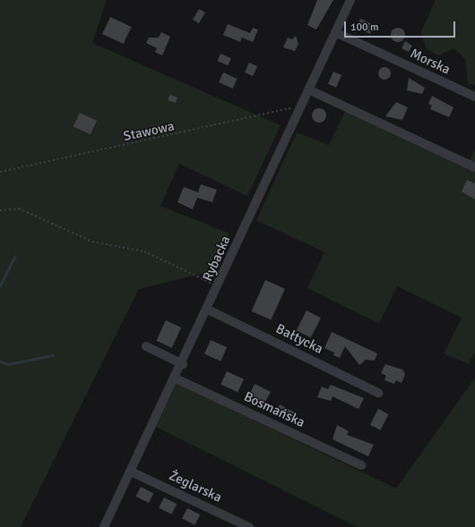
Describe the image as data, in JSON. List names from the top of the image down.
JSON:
{
  "streets": {
    "street": [
      "Morska",
      "Rybacka",
      "Bałtycka",
      "Bosmańska",
      "Żeglarska"
    ],
    "path": ["Stawowa"]
  },
  "crossings": [
    ["Morska", "Rybacka"],
    ["Stawowa", "Rybacka"],
    ["Rybacka", "Bałtycka"],
    ["Rybacka", "Bosmańska"],
    ["Rybacka", "Żeglarska"]
  ],
  "scale_bar": "100 m"
}
